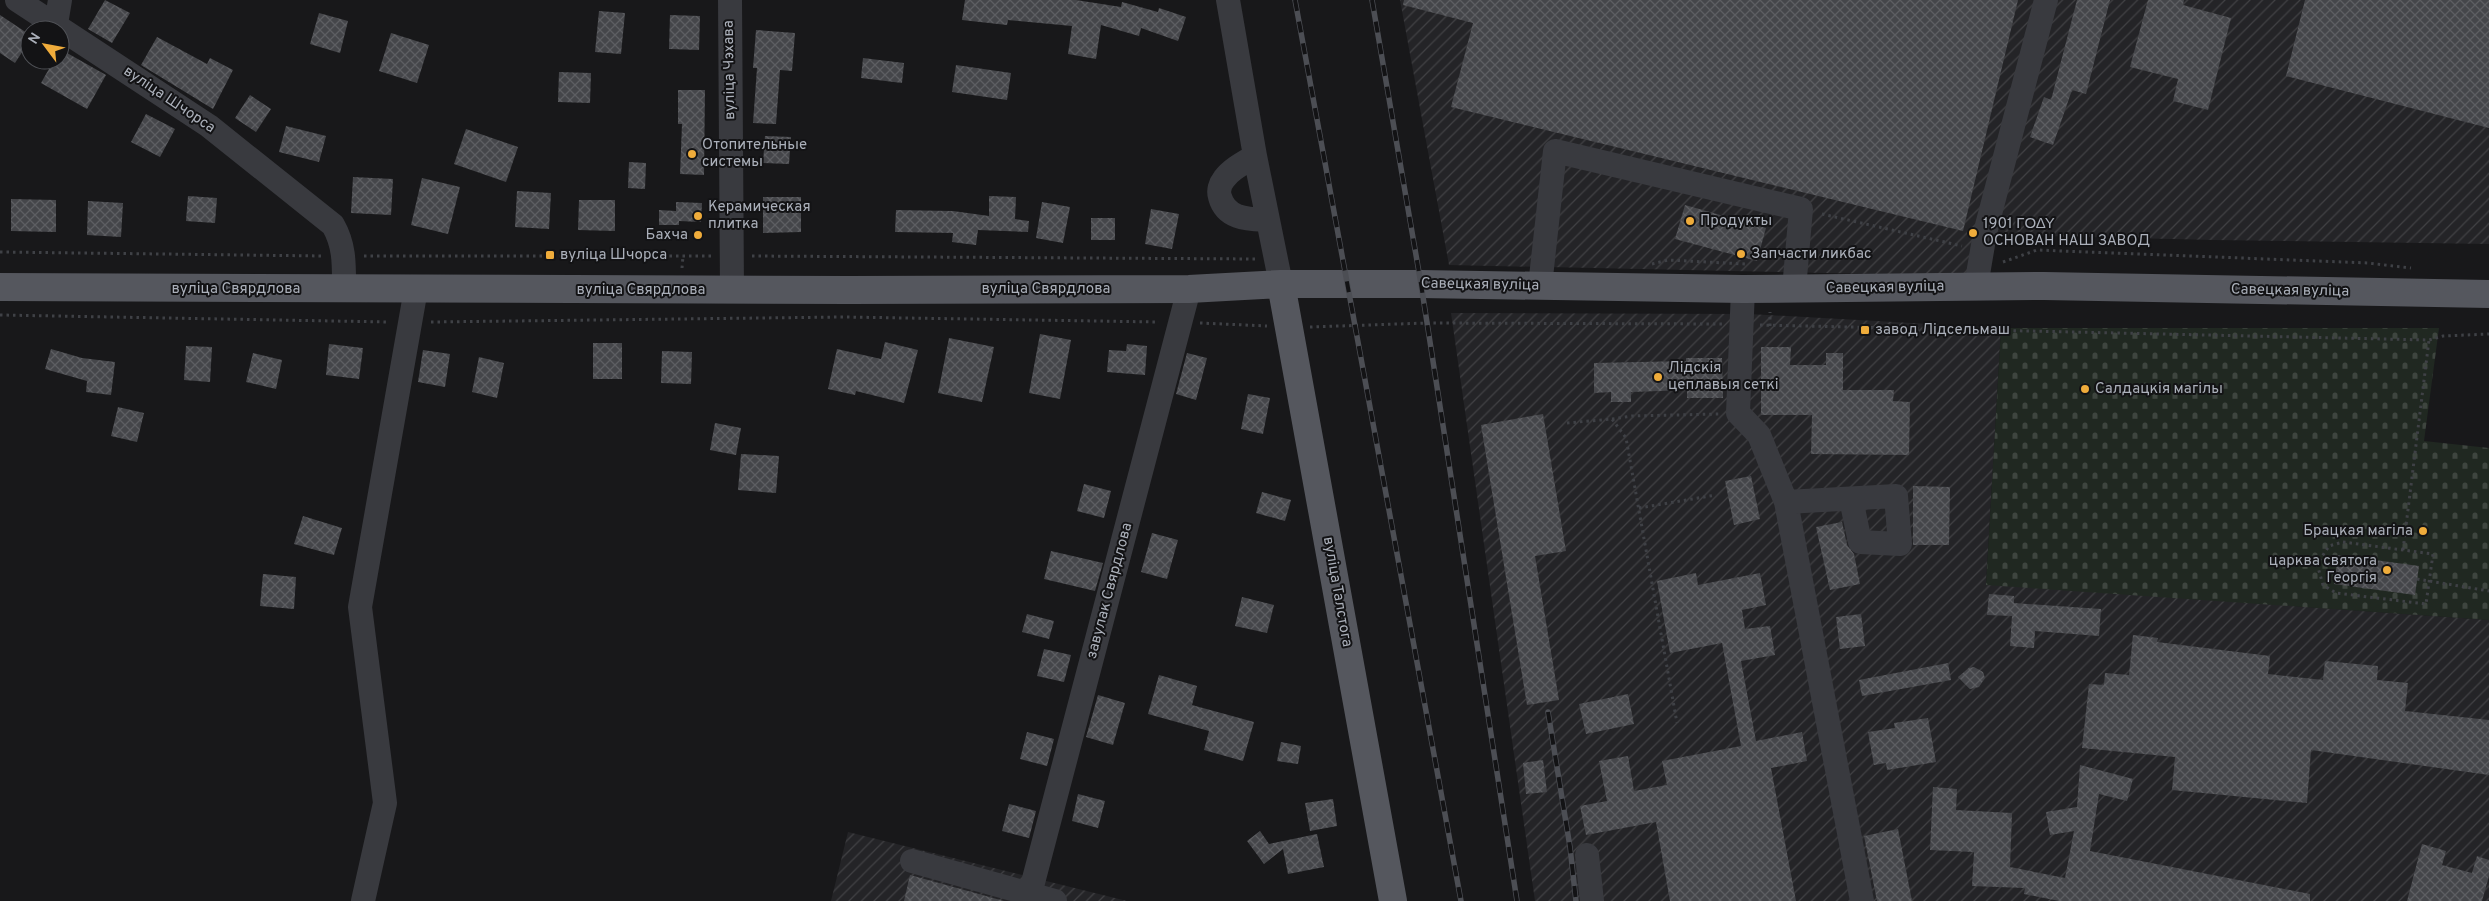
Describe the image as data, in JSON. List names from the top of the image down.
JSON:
{
  "streets": {
    "main road": ["Савецкая вуліца", "вуліца Свярдлова", "вуліца Талстога"],
    "street": ["вуліца Чэхава", "вуліца Шчорса", "завулак Свярдлова"]
  },
  "crossings": [
    ["вуліца Чэхава", "вуліца Свярдлова"],
    ["вуліца Шчорса", "вуліца Свярдлова"],
    ["Савецкая вуліца", "вуліца Свярдлова"],
    ["Савецкая вуліца", "вуліца Талстога"],
    ["вуліца Свярдлова", "завулак Свярдлова"],
    ["вуліца Свярдлова", "вуліца Талстога"]
  ],
  "places": {
    "other": [
      "Отопительные системы",
      "Керамическая плитка",
      "Продукты",
      "1901 ΓΟΔΥ ОСНОВАН НАШ ЗАВОД",
      "Бахча",
      "Запчасти ликбас",
      "Лідскія цеплавыя сеткі",
      "Салдацкія магілы",
      "Брацкая магіла",
      "царква святога Георгія"
    ],
    "transit": ["вуліца Шчорса", "завод Лідсельмаш"]
  },
  "north": "top left"
}
